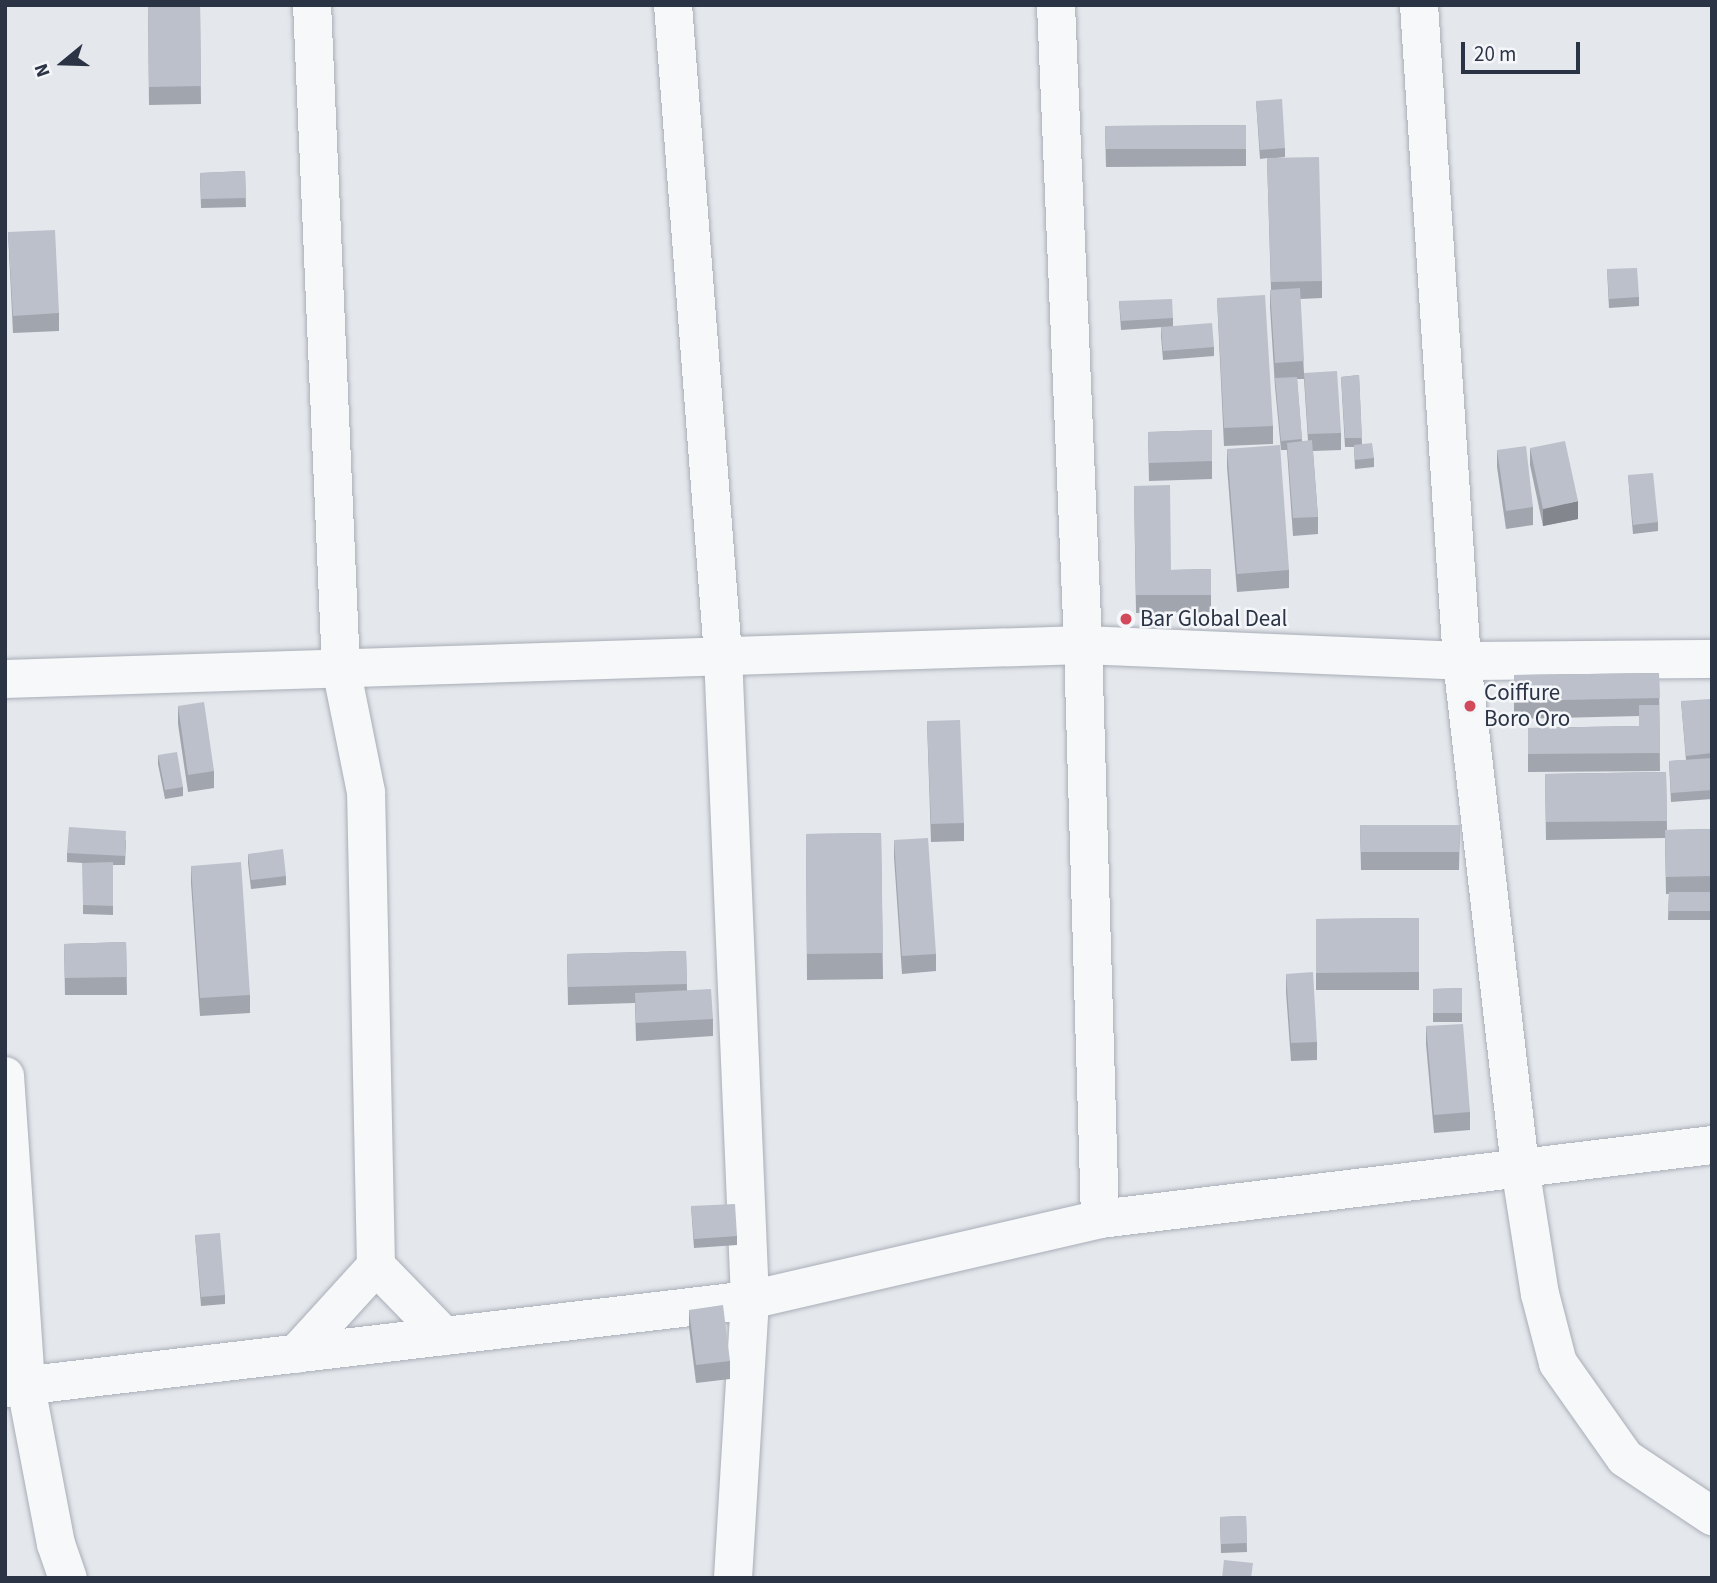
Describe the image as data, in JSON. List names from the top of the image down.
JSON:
{
  "places": ["Bar Global Deal", "Coiffure Boro Oro"],
  "scale_bar": "20 m",
  "north": "left"
}
